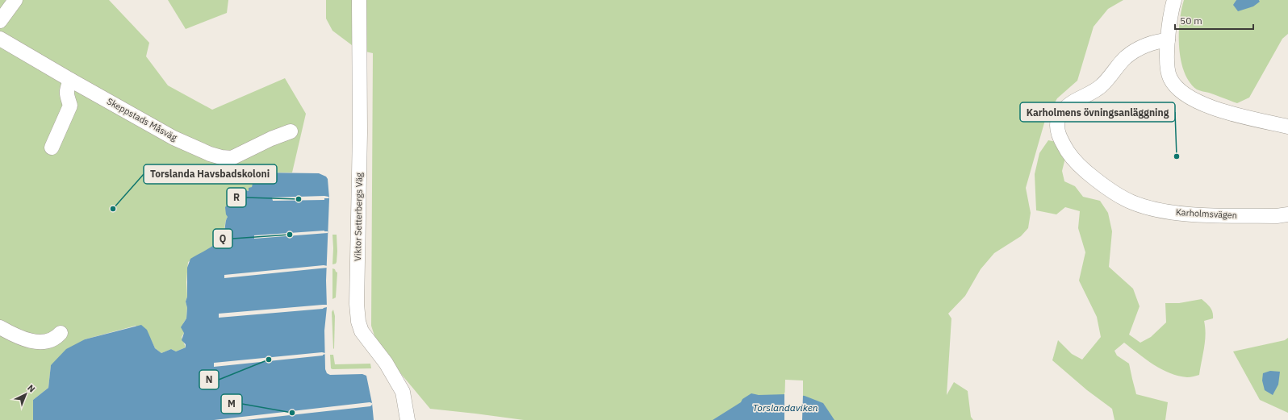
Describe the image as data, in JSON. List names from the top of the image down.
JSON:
{
  "streets": {
    "street": ["Skeppstads Måsväg", "Karholmsvägen", "Viktor Setterbergs Väg"]
  },
  "water": ["Torslandaviken"],
  "places": [
    "Karholmens övningsanläggning",
    "R",
    "Torslanda Havsbadskoloni",
    "Q",
    "N",
    "M"
  ],
  "scale_bar": "50 m",
  "north": "top right"
}
